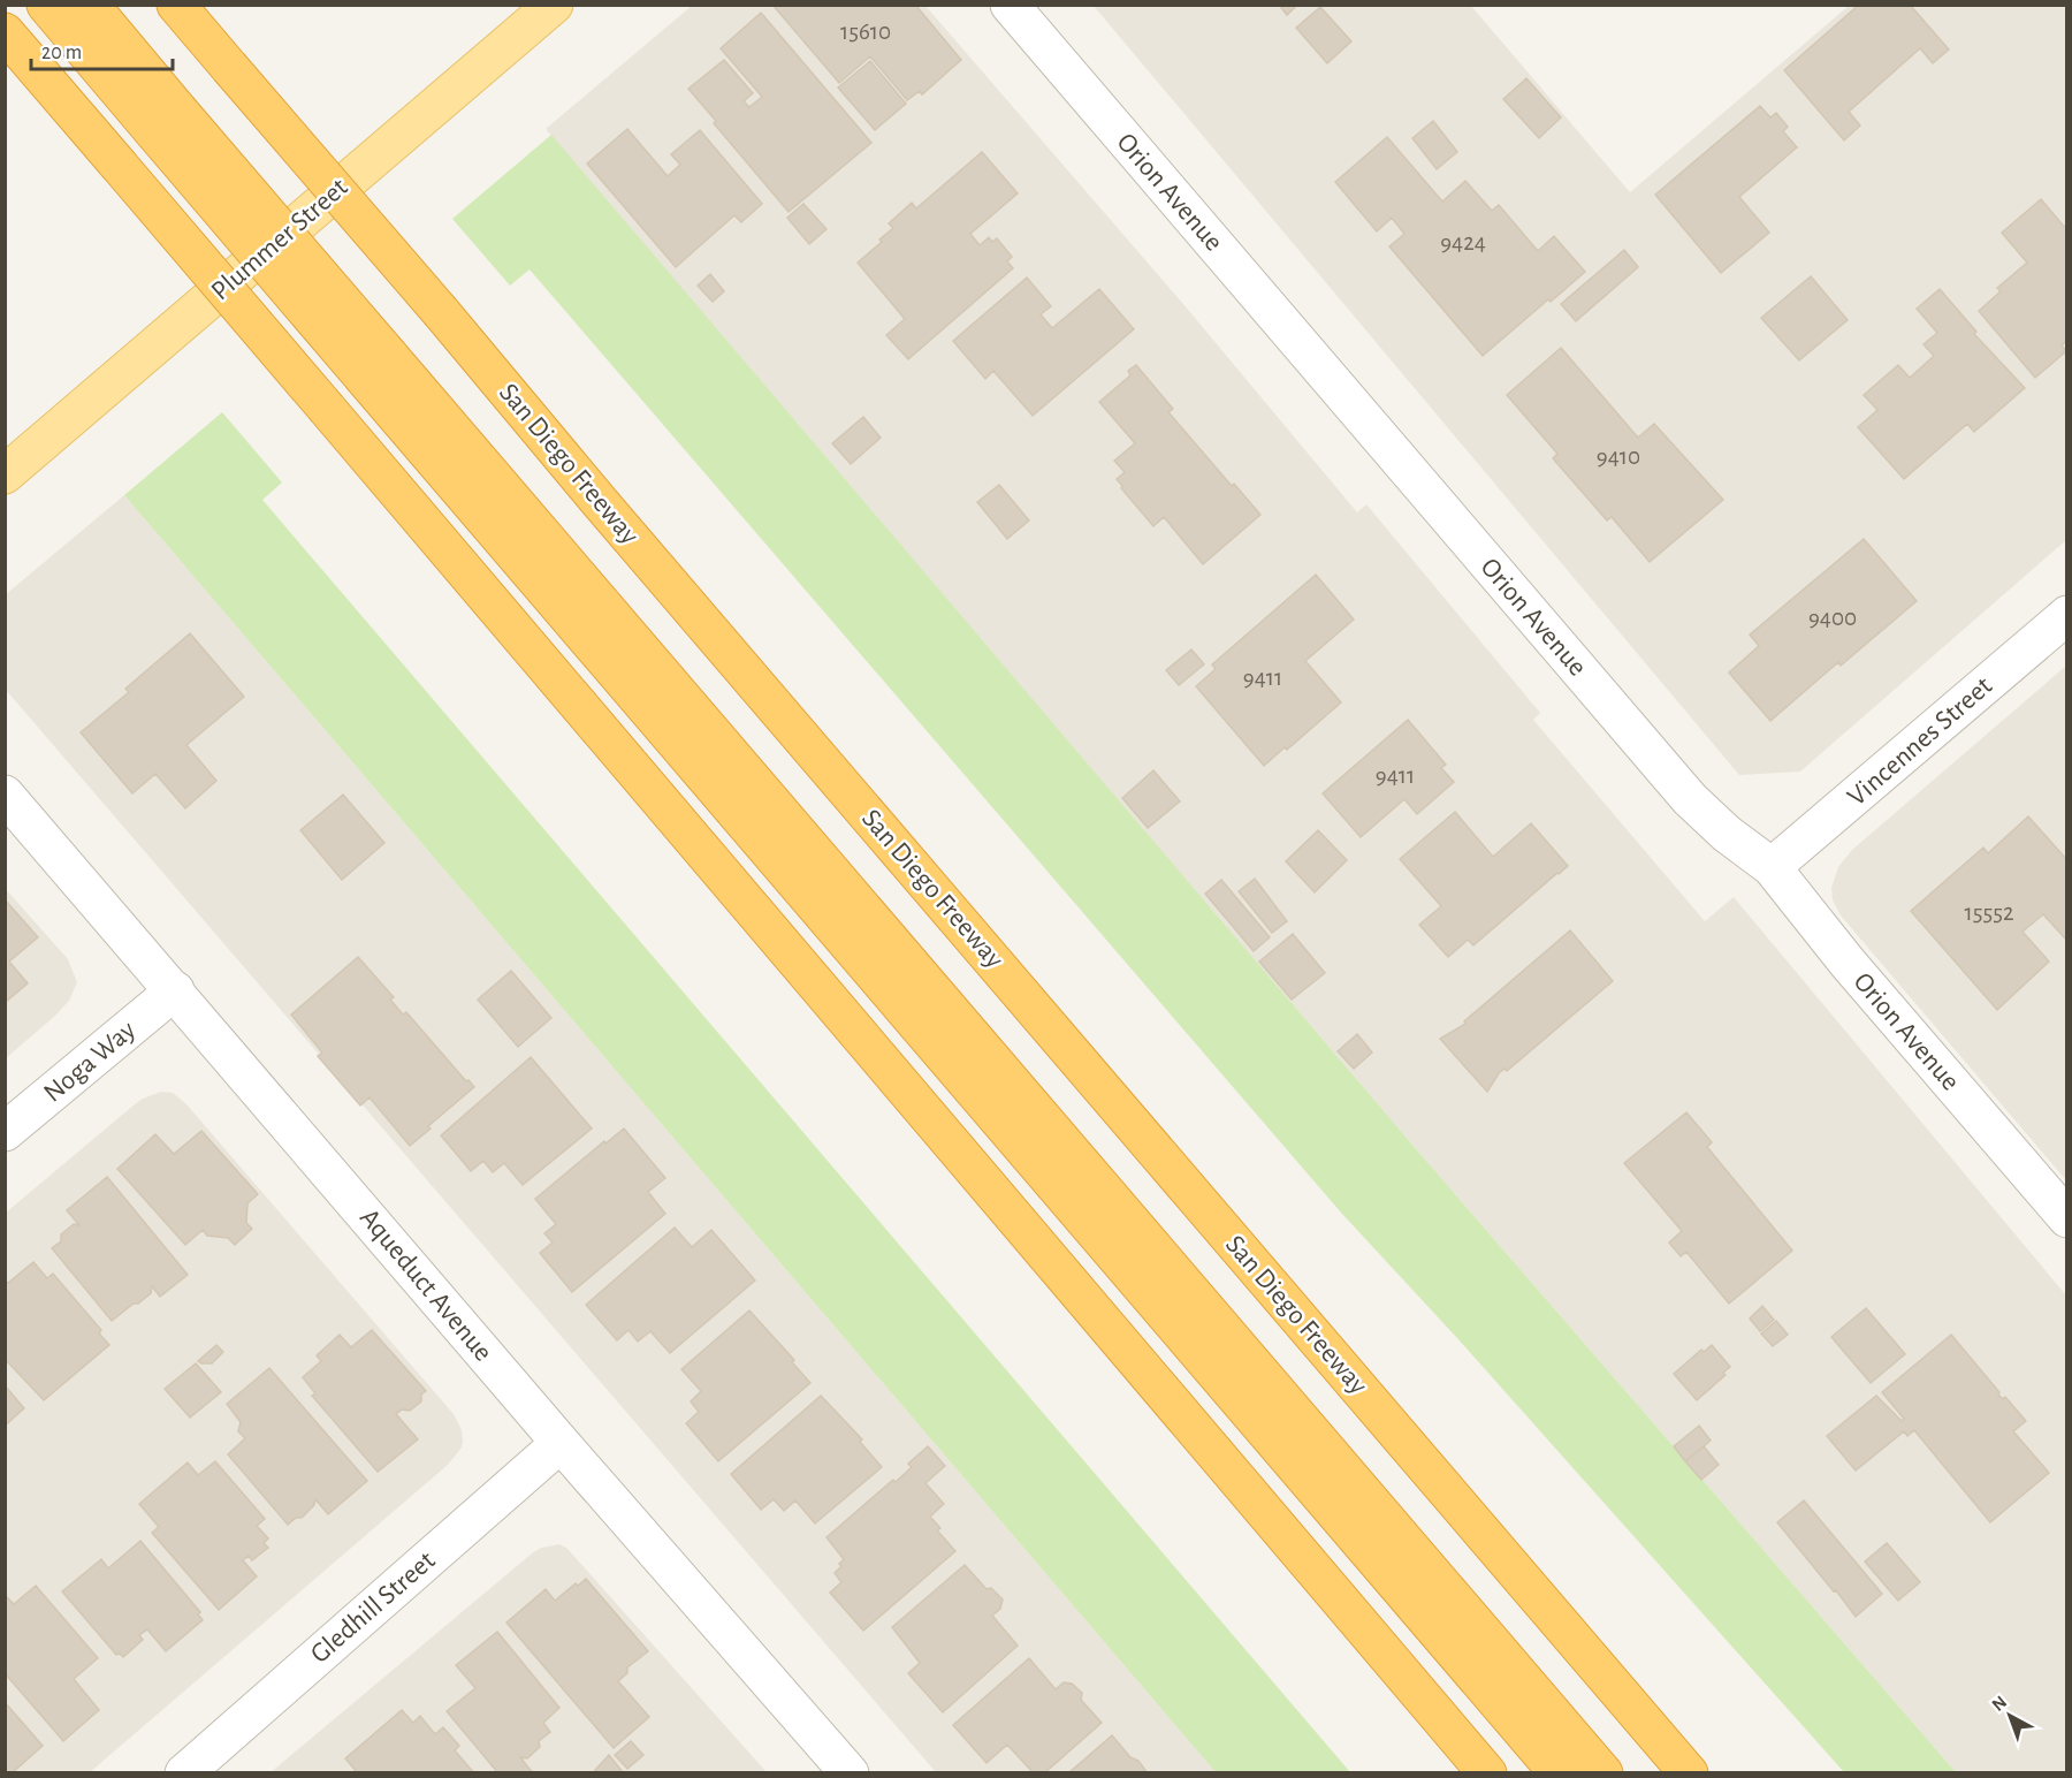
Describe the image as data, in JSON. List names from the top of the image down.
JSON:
{
  "streets": {
    "highway": ["San Diego Freeway"],
    "main road": ["Plummer Street"],
    "street": [
      "Orion Avenue",
      "Vincennes Street",
      "Noga Way",
      "Aqueduct Avenue",
      "Gledhill Street"
    ]
  },
  "crossings": [
    ["Orion Avenue", "Vincennes Street"],
    ["Noga Way", "Aqueduct Avenue"],
    ["Aqueduct Avenue", "Gledhill Street"]
  ],
  "house_numbers": [
    "15610",
    "9424",
    "9410",
    "9400",
    "9411",
    "9411",
    "15552"
  ],
  "scale_bar": "20 m",
  "north": "top left"
}
